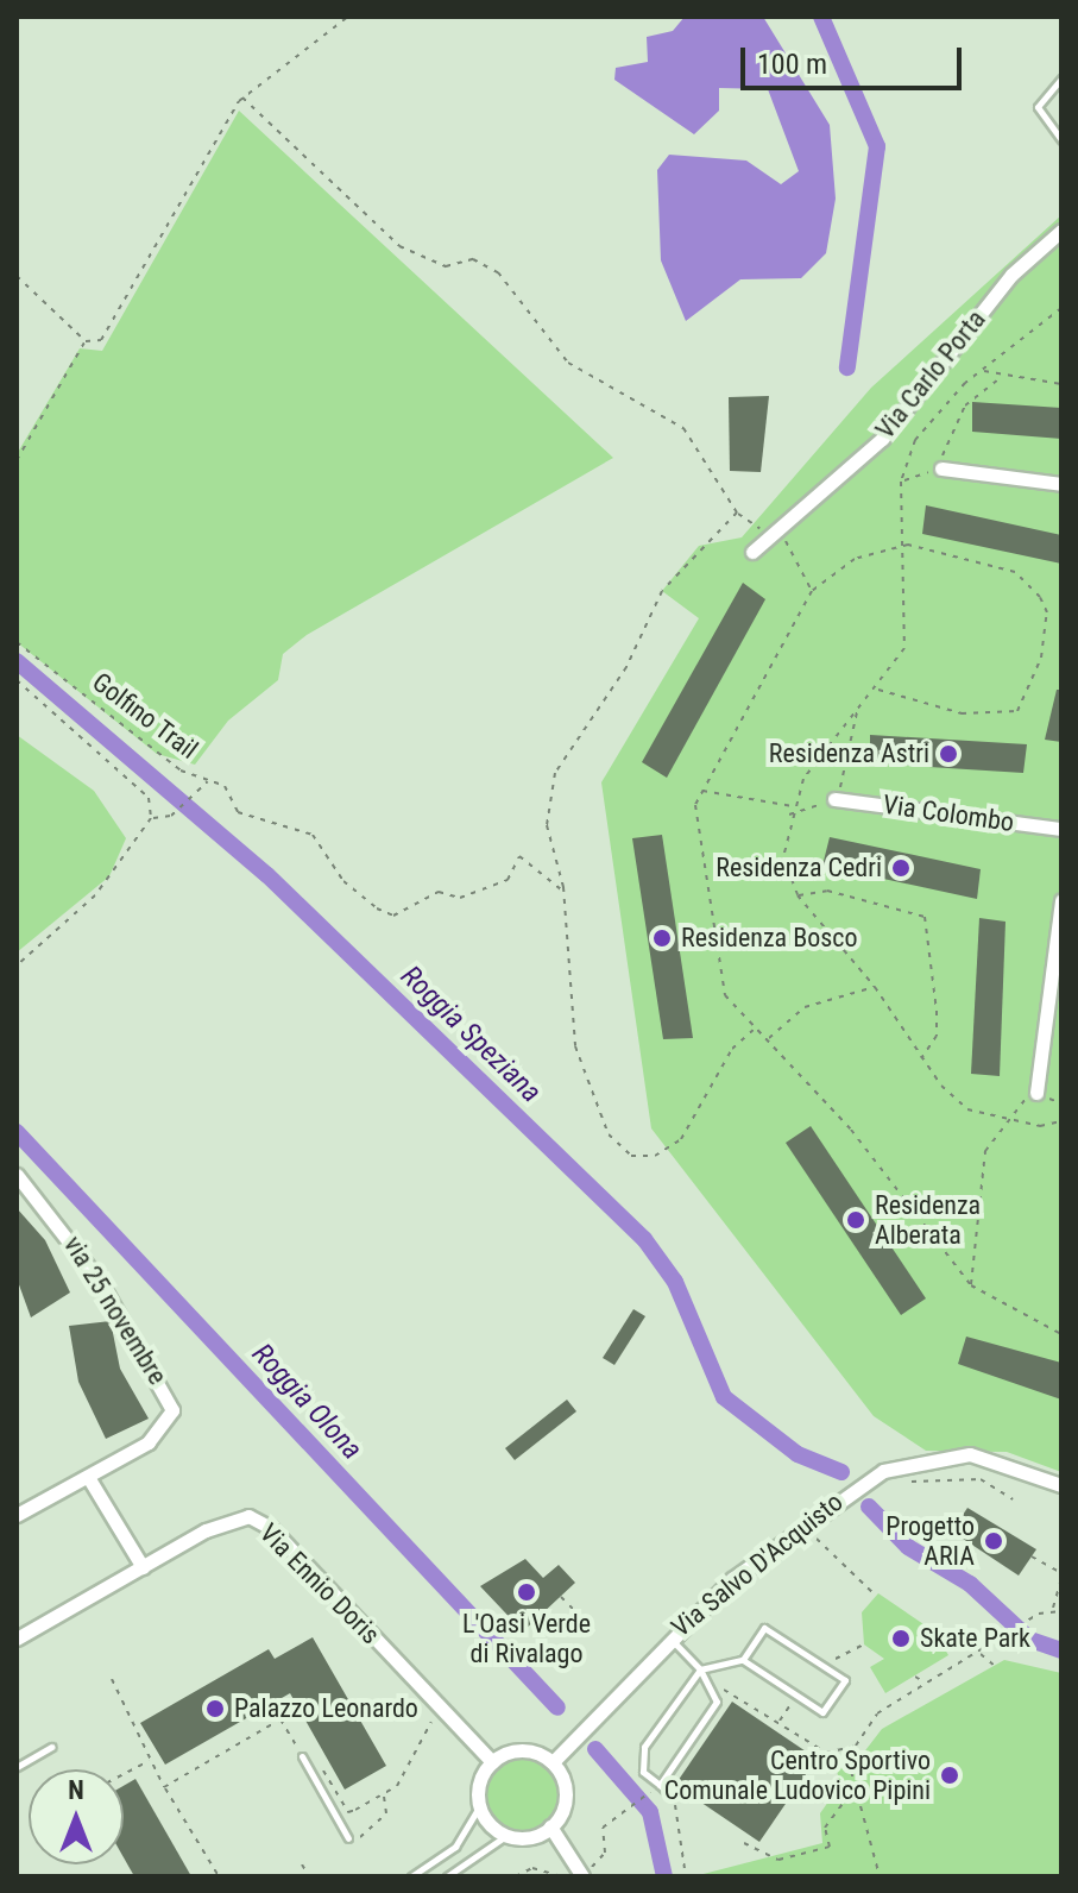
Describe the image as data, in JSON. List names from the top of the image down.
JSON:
{
  "streets": {
    "street": [
      "Via Carlo Porta",
      "Via Colombo",
      "via 25 novembre",
      "Via Salvo D'Acquisto",
      "Via Ennio Doris"
    ],
    "path": ["Golfino Trail"]
  },
  "crossings": [
    ["Via Salvo D'Acquisto", "Via Ennio Doris"]
  ],
  "water": ["Roggia Speziana", "Roggia Olona"],
  "places": [
    "Residenza Astri",
    "Residenza Cedri",
    "Residenza Bosco",
    "Residenza Alberata",
    "Progetto ARIA",
    "L'Oasi Verde di Rivalago",
    "Skate Park",
    "Palazzo Leonardo",
    "Centro Sportivo Comunale Ludovico Pipini"
  ],
  "scale_bar": "100 m",
  "north": "top"
}
